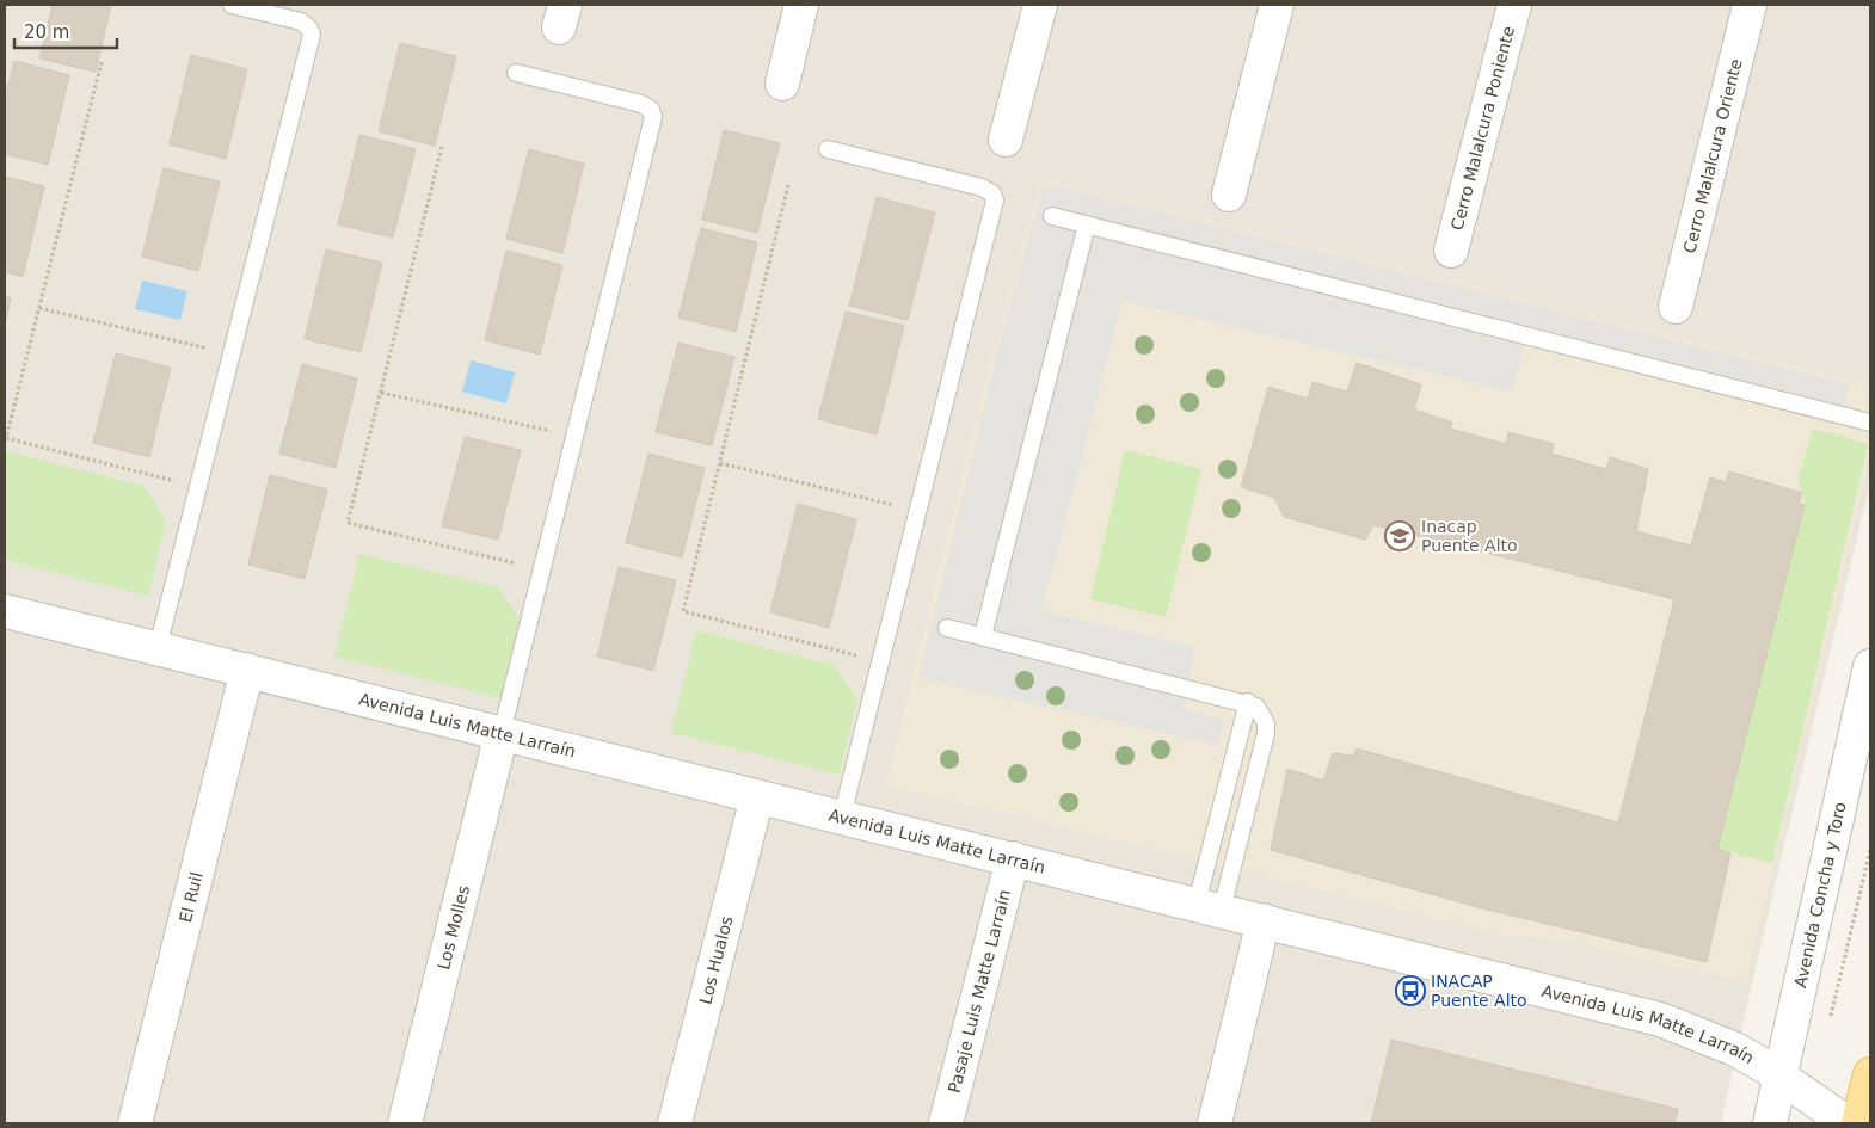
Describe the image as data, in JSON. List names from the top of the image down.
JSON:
{
  "streets": {
    "street": [
      "Cerro Malalcura Poniente",
      "Cerro Malalcura Oriente",
      "Avenida Luis Matte Larraín",
      "Avenida Concha y Toro",
      "El Ruil",
      "Los Molles",
      "Los Hualos",
      "Pasaje Luis Matte Larraín"
    ]
  },
  "crossings": [
    ["Avenida Luis Matte Larraín", "Avenida Concha y Toro"],
    ["Avenida Luis Matte Larraín", "El Ruil"],
    ["Avenida Luis Matte Larraín", "Los Molles"],
    ["Avenida Luis Matte Larraín", "Los Hualos"],
    ["Avenida Luis Matte Larraín", "Pasaje Luis Matte Larraín"]
  ],
  "places": {
    "school or university": ["Inacap Puente Alto"],
    "bus stop": ["INACAP Puente Alto"]
  },
  "scale_bar": "20 m"
}
